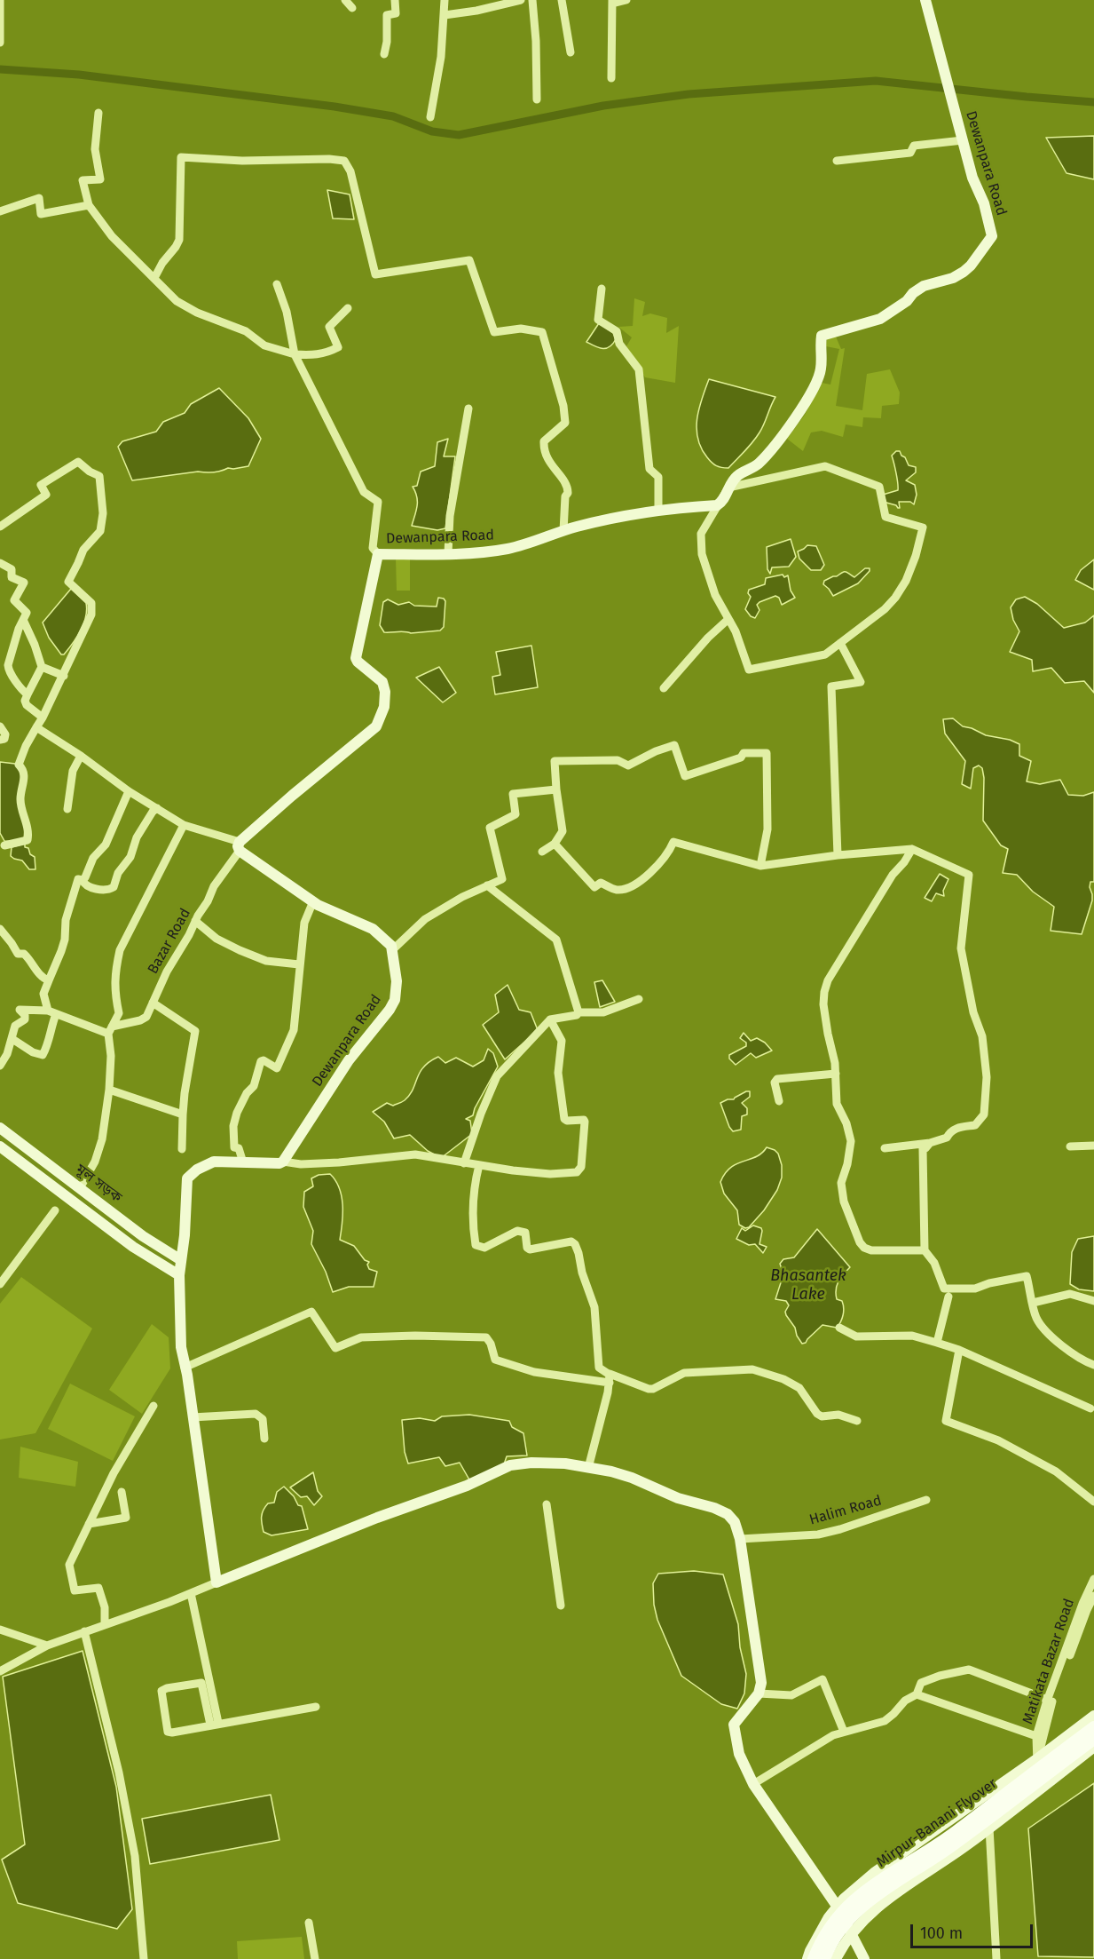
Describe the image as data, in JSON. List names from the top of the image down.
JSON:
{
  "streets": {
    "main road": ["Mirpur-Banani Flyover"],
    "street": [
      "Dewanpara Road",
      "Bazar Road",
      "মূল সড়ক",
      "Halim Road",
      "Matikata Bazar Road"
    ]
  },
  "crossings": [
    ["Dewanpara Road", "Bazar Road"]
  ],
  "water": ["Bhasantek Lake"],
  "scale_bar": "100 m"
}
